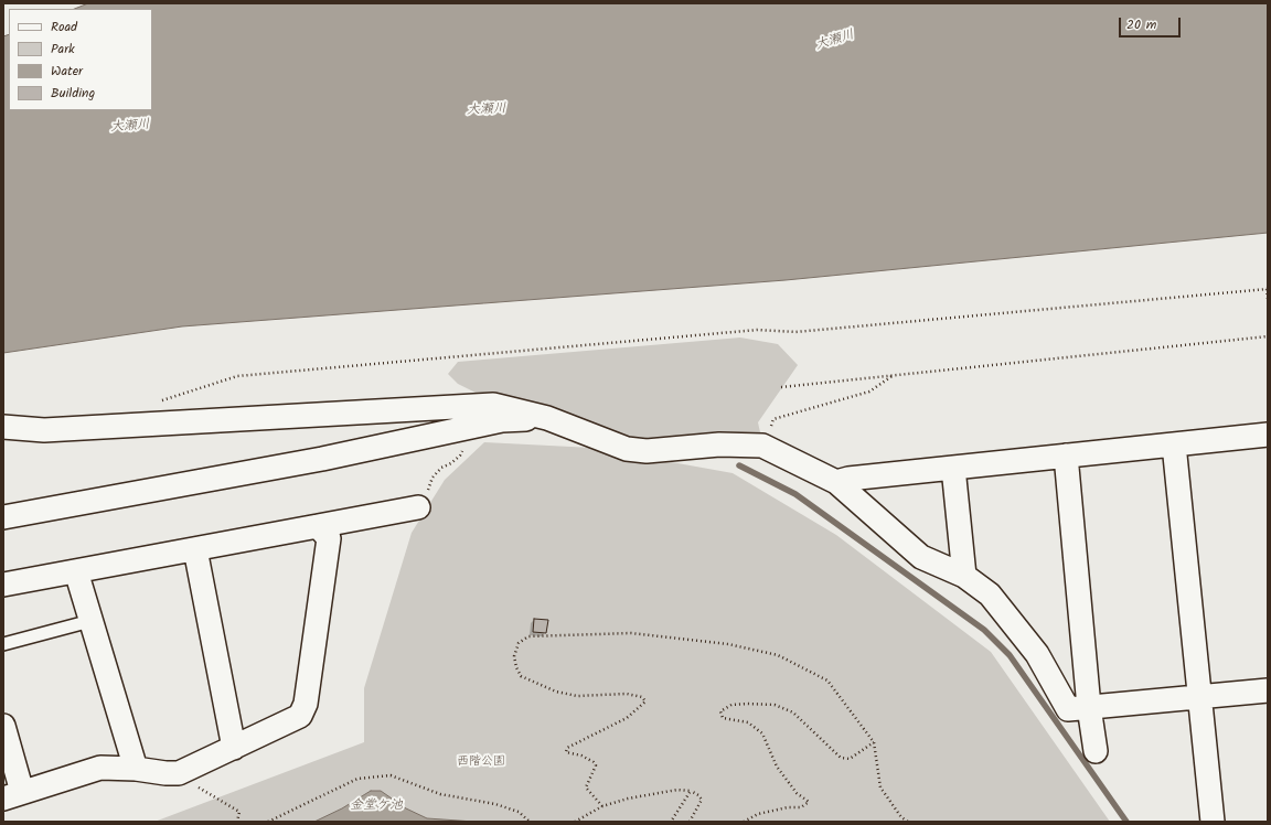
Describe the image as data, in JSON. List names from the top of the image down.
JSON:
{
  "water": ["大瀬川", "金堂ケ池"],
  "parks": ["西階公園"],
  "legend": [
    "Road",
    "Park",
    "Water",
    "Building"
  ],
  "scale_bar": "20 m"
}
